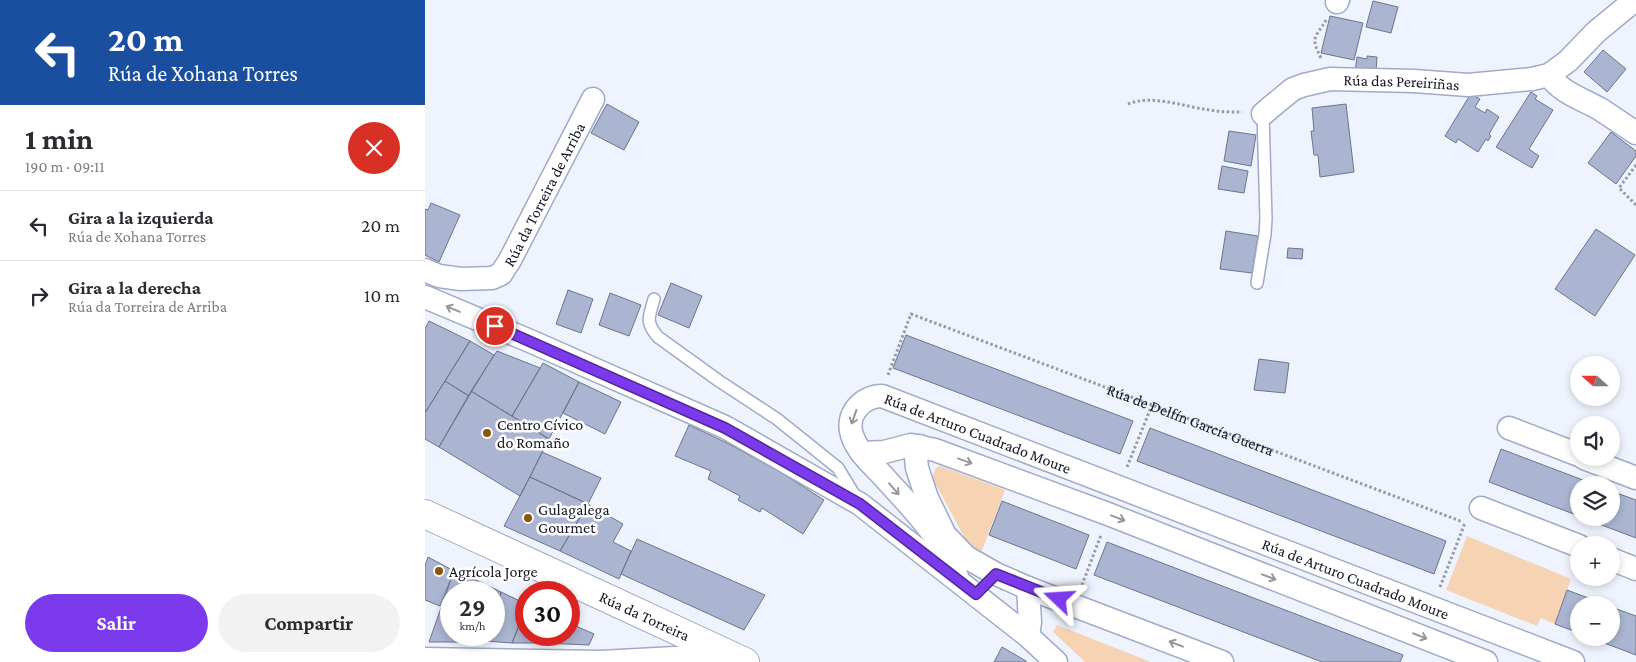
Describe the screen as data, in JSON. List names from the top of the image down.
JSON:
{
  "streets": {
    "main road": ["Rúa da Torreira"],
    "street": ["Rúa das Pereiriñas", "Rúa da Torreira de Arriba", "Rúa de Arturo Cuadrado Moure"],
    "path": ["Rúa de Delfín García Guerra"]
  },
  "crossings": [
    ["Rúa de Delfín García Guerra", "Rúa de Arturo Cuadrado Moure"]
  ],
  "places": ["Centro Cívico do Romaño", "Gulagalega Gourmet", "Agrícola Jorge"],
  "north": "left",
  "page": {
    "turn": ["20 m", "Rúa de Xohana Torres"],
    "heading": ["1 min", "190 m · 09:11"],
    "list": [
      {
        "name": "Gira a la izquierda",
        "note": "Rúa de Xohana Torres",
        "value": "20 m"
      },
      {
        "name": "Gira a la derecha",
        "note": "Rúa da Torreira de Arriba",
        "value": "10 m"
      }
    ],
    "map_buttons": ["+", "−"],
    "speed": "29 km/h",
    "limit": "30",
    "buttons": ["Salir", "Compartir"]
  }
}
